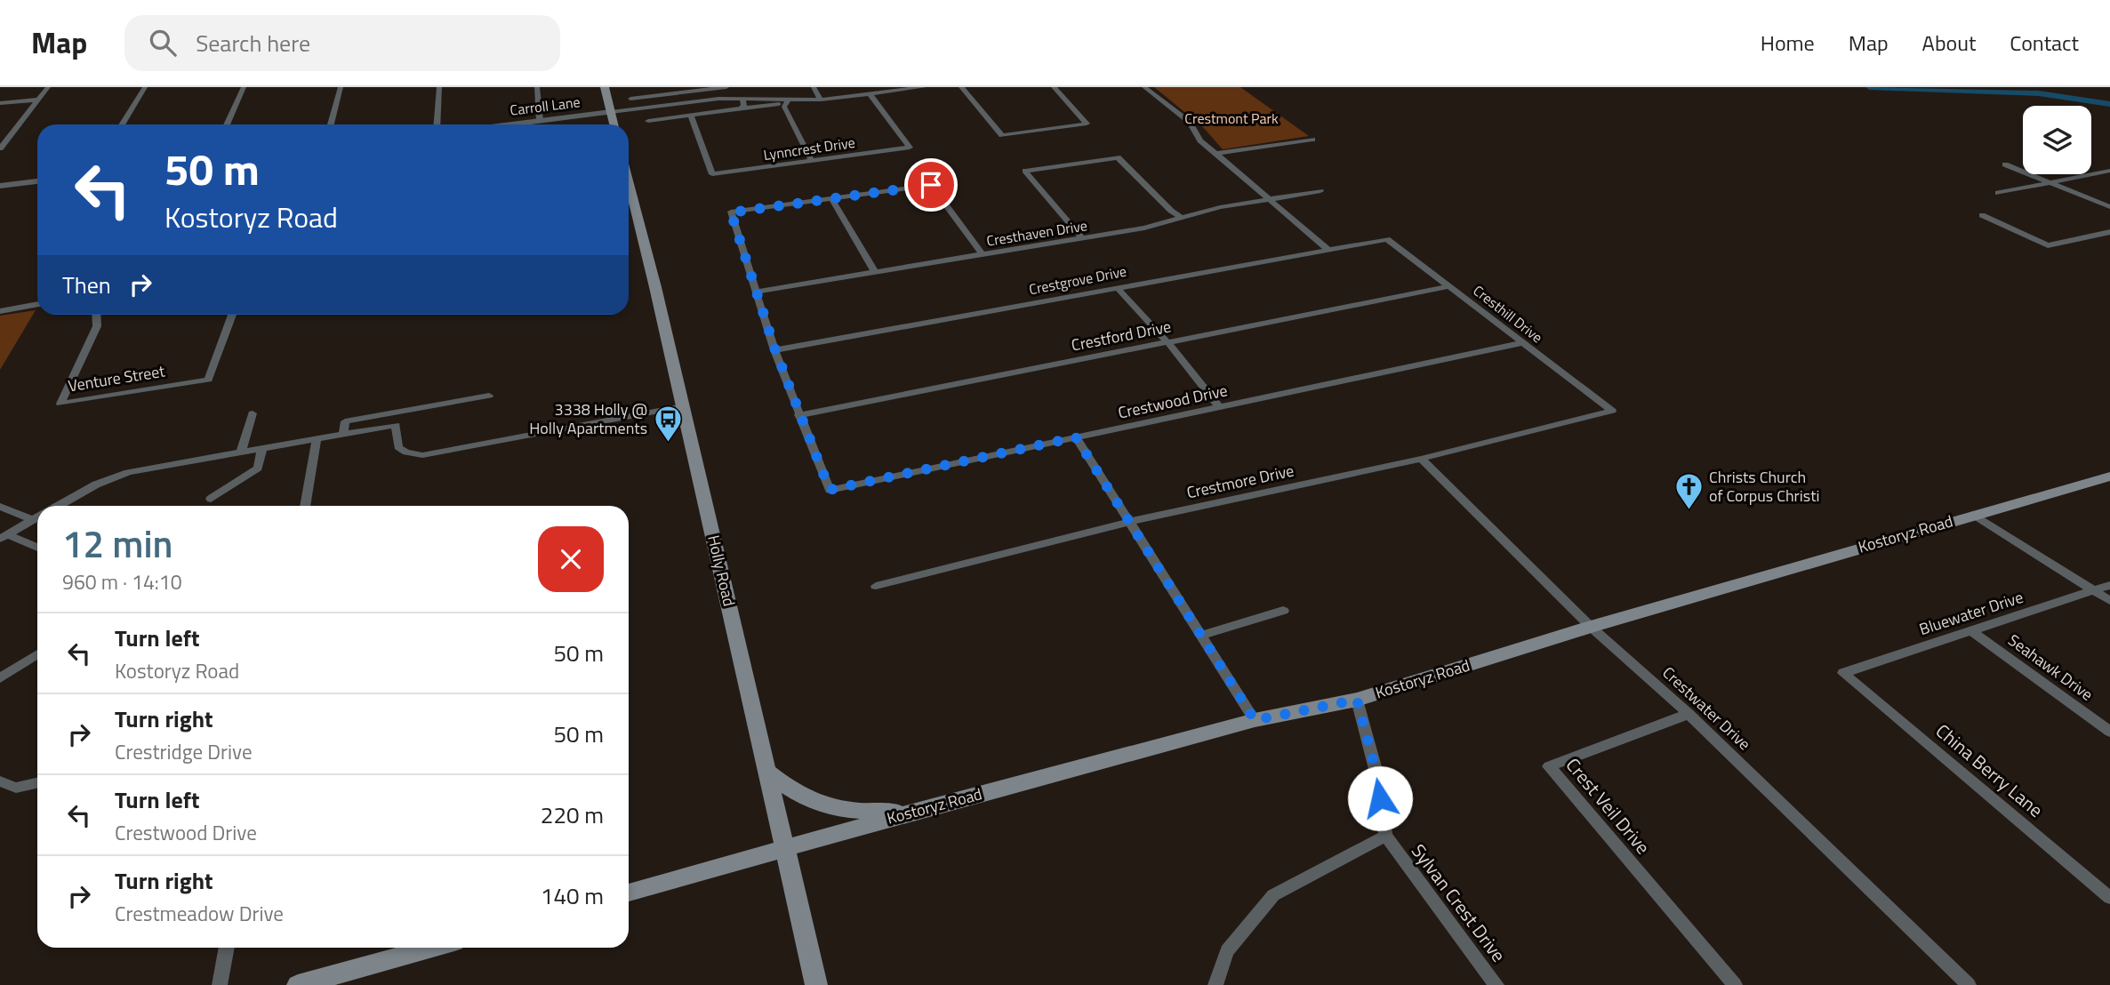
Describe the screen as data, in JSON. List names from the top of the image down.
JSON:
{
  "streets": {
    "main road": ["Kostoryz Road", "Holly Road"],
    "street": [
      "Carroll Lane",
      "Lynncrest Drive",
      "Cresthaven Drive",
      "Crestgrove Drive",
      "Cresthill Drive",
      "Crestford Drive",
      "Venture Street",
      "Crestwood Drive",
      "Crestmore Drive",
      "Bluewater Drive",
      "Seahawk Drive",
      "Crestwater Drive",
      "China Berry Lane",
      "Crest Veil Drive",
      "Sylvan Crest Drive"
    ]
  },
  "crossings": [
    ["Carroll Lane", "Lynncrest Drive"],
    ["Crestgrove Drive", "Cresthill Drive"],
    ["Cresthill Drive", "Crestford Drive"],
    ["Cresthill Drive", "Crestwood Drive"],
    ["Cresthill Drive", "Crestmore Drive"],
    ["Crestmore Drive", "Crestwater Drive"],
    ["Kostoryz Road", "Holly Road"],
    ["Kostoryz Road", "Crestwater Drive"],
    ["Kostoryz Road", "Sylvan Crest Drive"],
    ["Bluewater Drive", "Seahawk Drive"],
    ["Bluewater Drive", "China Berry Lane"],
    ["Crestwater Drive", "Crest Veil Drive"]
  ],
  "parks": ["Crestmont Park"],
  "places": {
    "bus stop": ["3338 Holly @ Holly Apartments"],
    "church": ["Christs Church of Corpus Christi"]
  },
  "page": {
    "header": "Map",
    "search": "Search here",
    "nav": [
      "Home",
      "Map",
      "About",
      "Contact"
    ],
    "turn": ["50 m", "Kostoryz Road"],
    "then": "Then",
    "heading": ["12 min", "960 m · 14:10"],
    "list": [
      {
        "name": "Turn left",
        "note": "Kostoryz Road",
        "value": "50 m"
      },
      {
        "name": "Turn right",
        "note": "Crestridge Drive",
        "value": "50 m"
      },
      {
        "name": "Turn left",
        "note": "Crestwood Drive",
        "value": "220 m"
      },
      {
        "name": "Turn right",
        "note": "Crestmeadow Drive",
        "value": "140 m"
      }
    ]
  }
}
